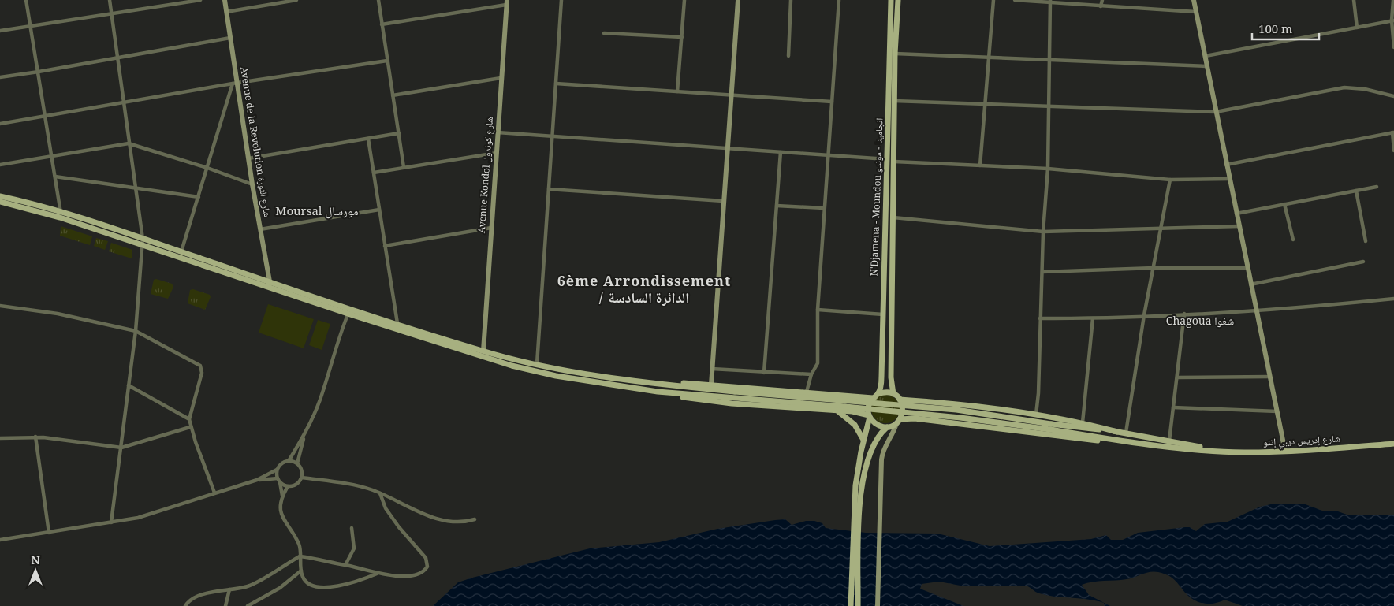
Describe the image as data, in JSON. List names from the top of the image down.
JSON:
{
  "streets": {
    "main road": ["N'Djamena - Moundou انجامينا - موندو", "شارع إدريس ديبي إتنو"],
    "street": ["Avenue de la Revolution شارع الثورة", "Avenue Kondol شارع كوندول"]
  },
  "districts": ["Moursal مورسال", "6ème Arrondissement / الدائرة السادسة", "Chagoua شغوا"],
  "scale_bar": "100 m",
  "north": "top"
}
